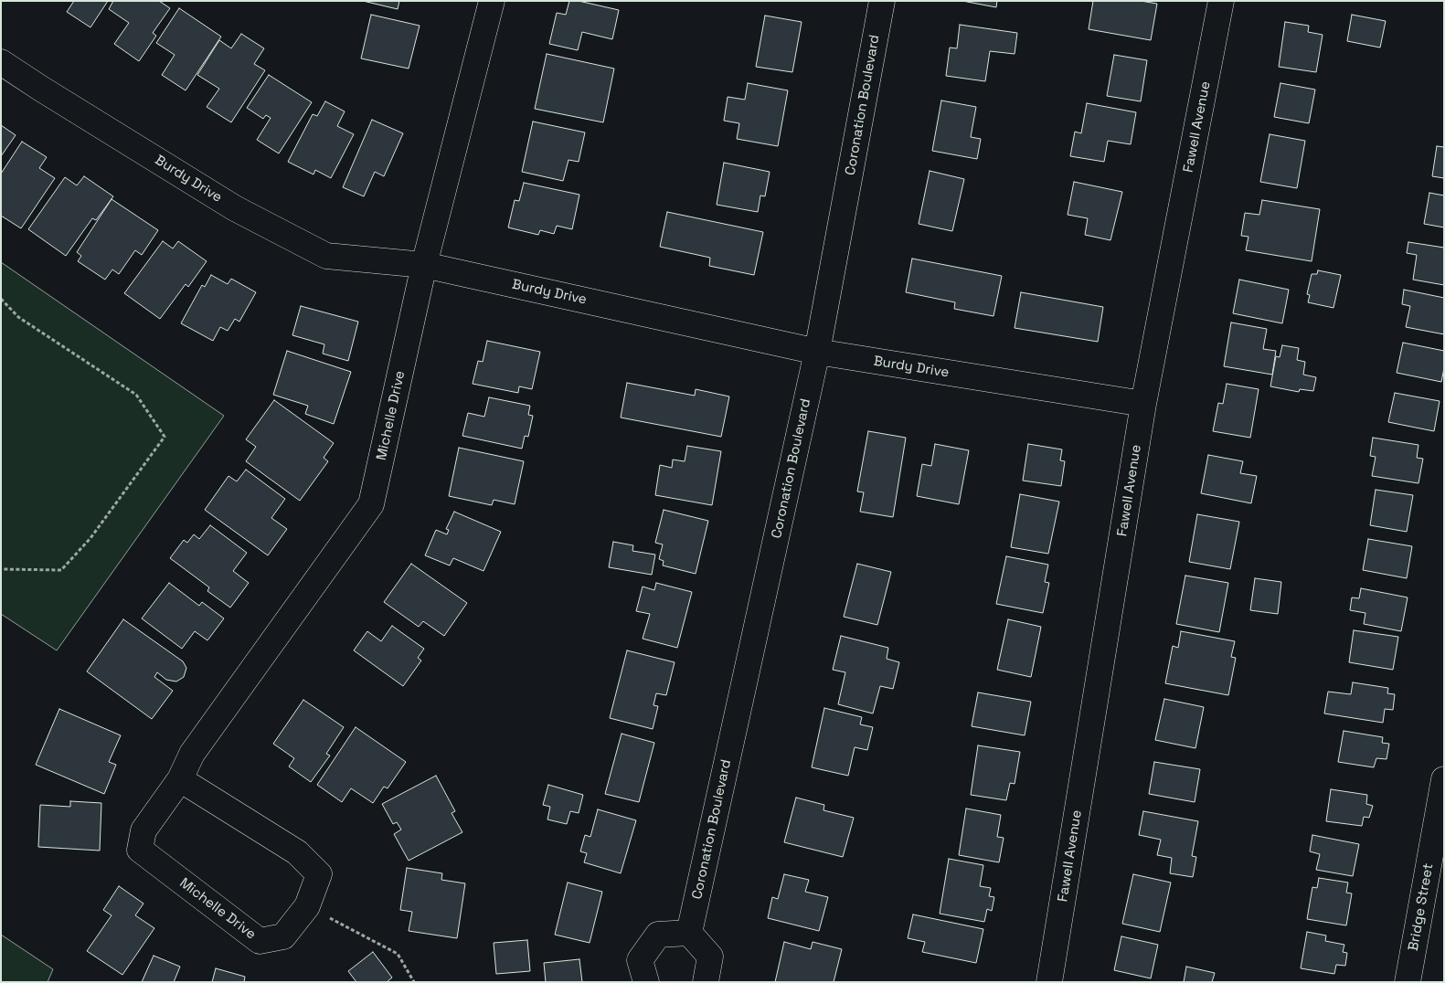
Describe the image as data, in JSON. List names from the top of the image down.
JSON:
{
  "streets": {
    "street": [
      "Coronation Boulevard",
      "Fawell Avenue",
      "Burdy Drive",
      "Michelle Drive",
      "Bridge Street"
    ]
  },
  "crossings": [
    ["Coronation Boulevard", "Burdy Drive"],
    ["Fawell Avenue", "Burdy Drive"],
    ["Burdy Drive", "Michelle Drive"]
  ]
}
